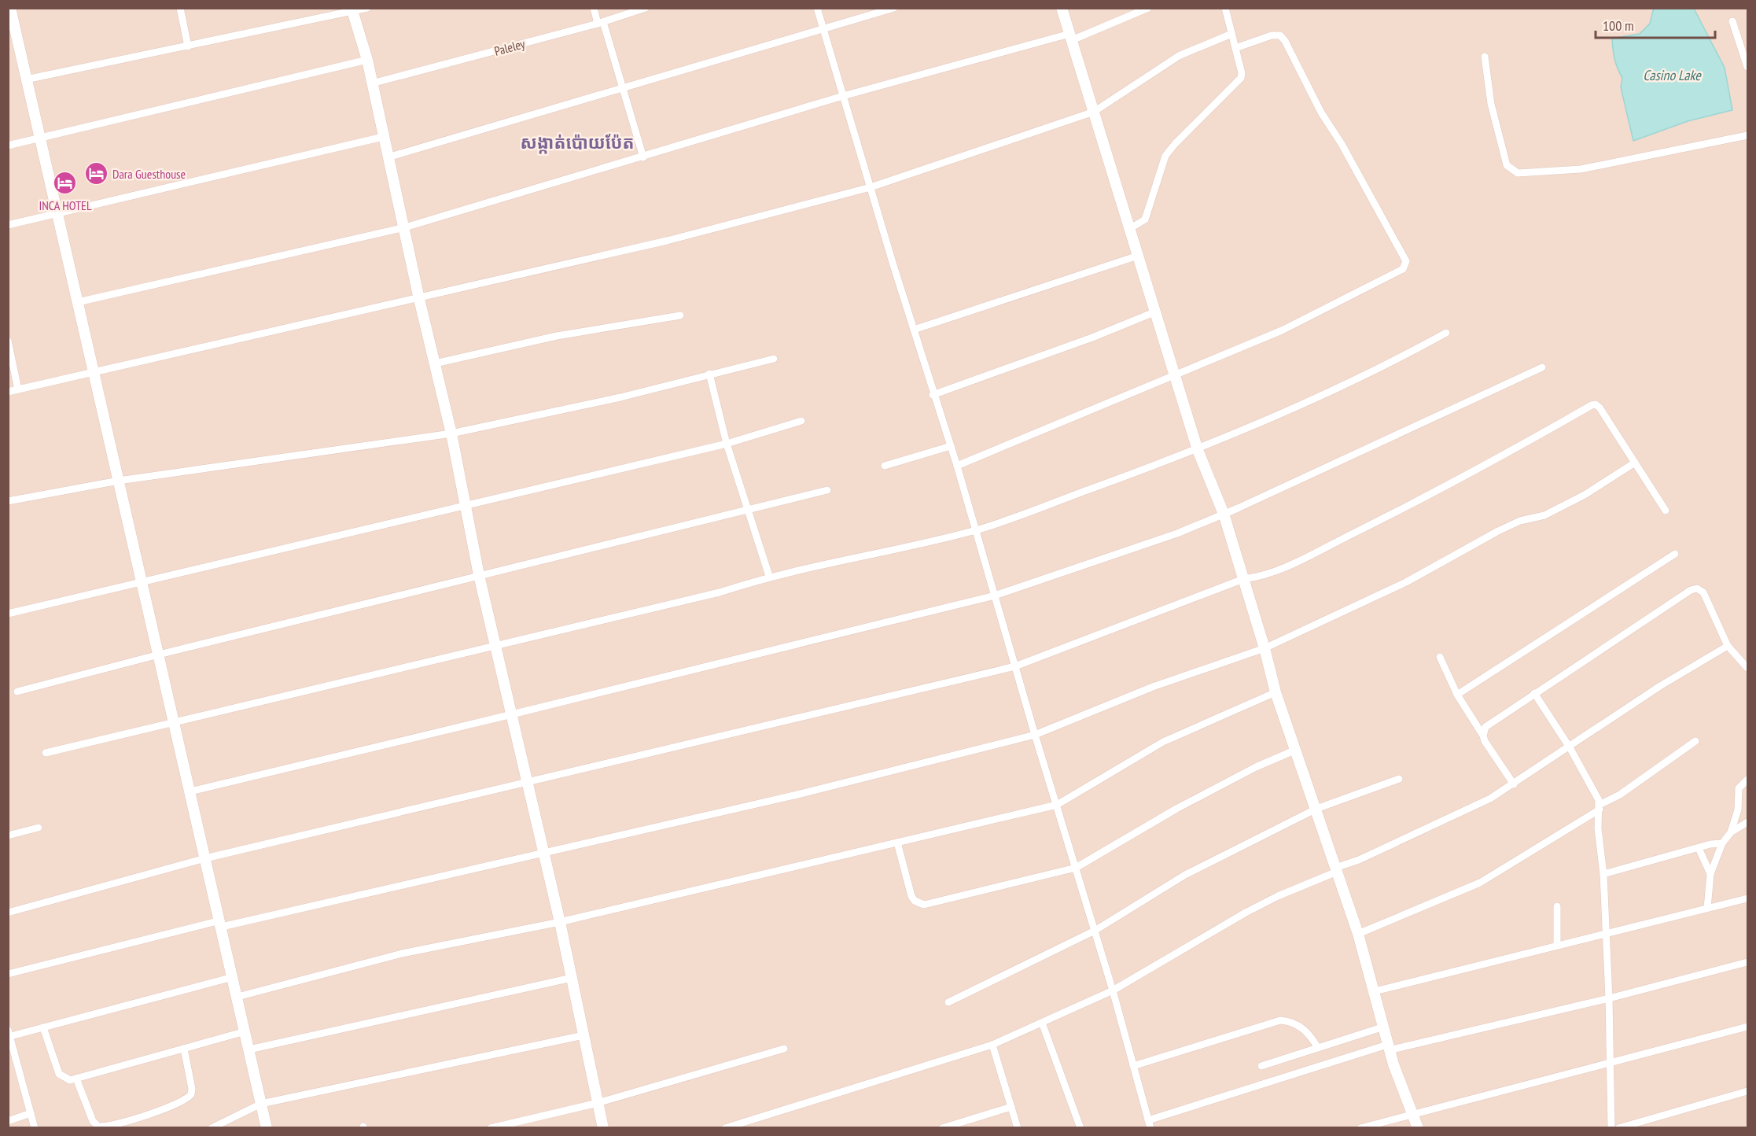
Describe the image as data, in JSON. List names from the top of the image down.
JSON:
{
  "streets": {
    "street": ["Paleley"]
  },
  "districts": ["សង្កាត់ប៉ោយប៉ែត"],
  "water": ["Casino Lake"],
  "places": {
    "hotel": ["Dara Guesthouse", "INCA HOTEL"]
  },
  "scale_bar": "100 m"
}
